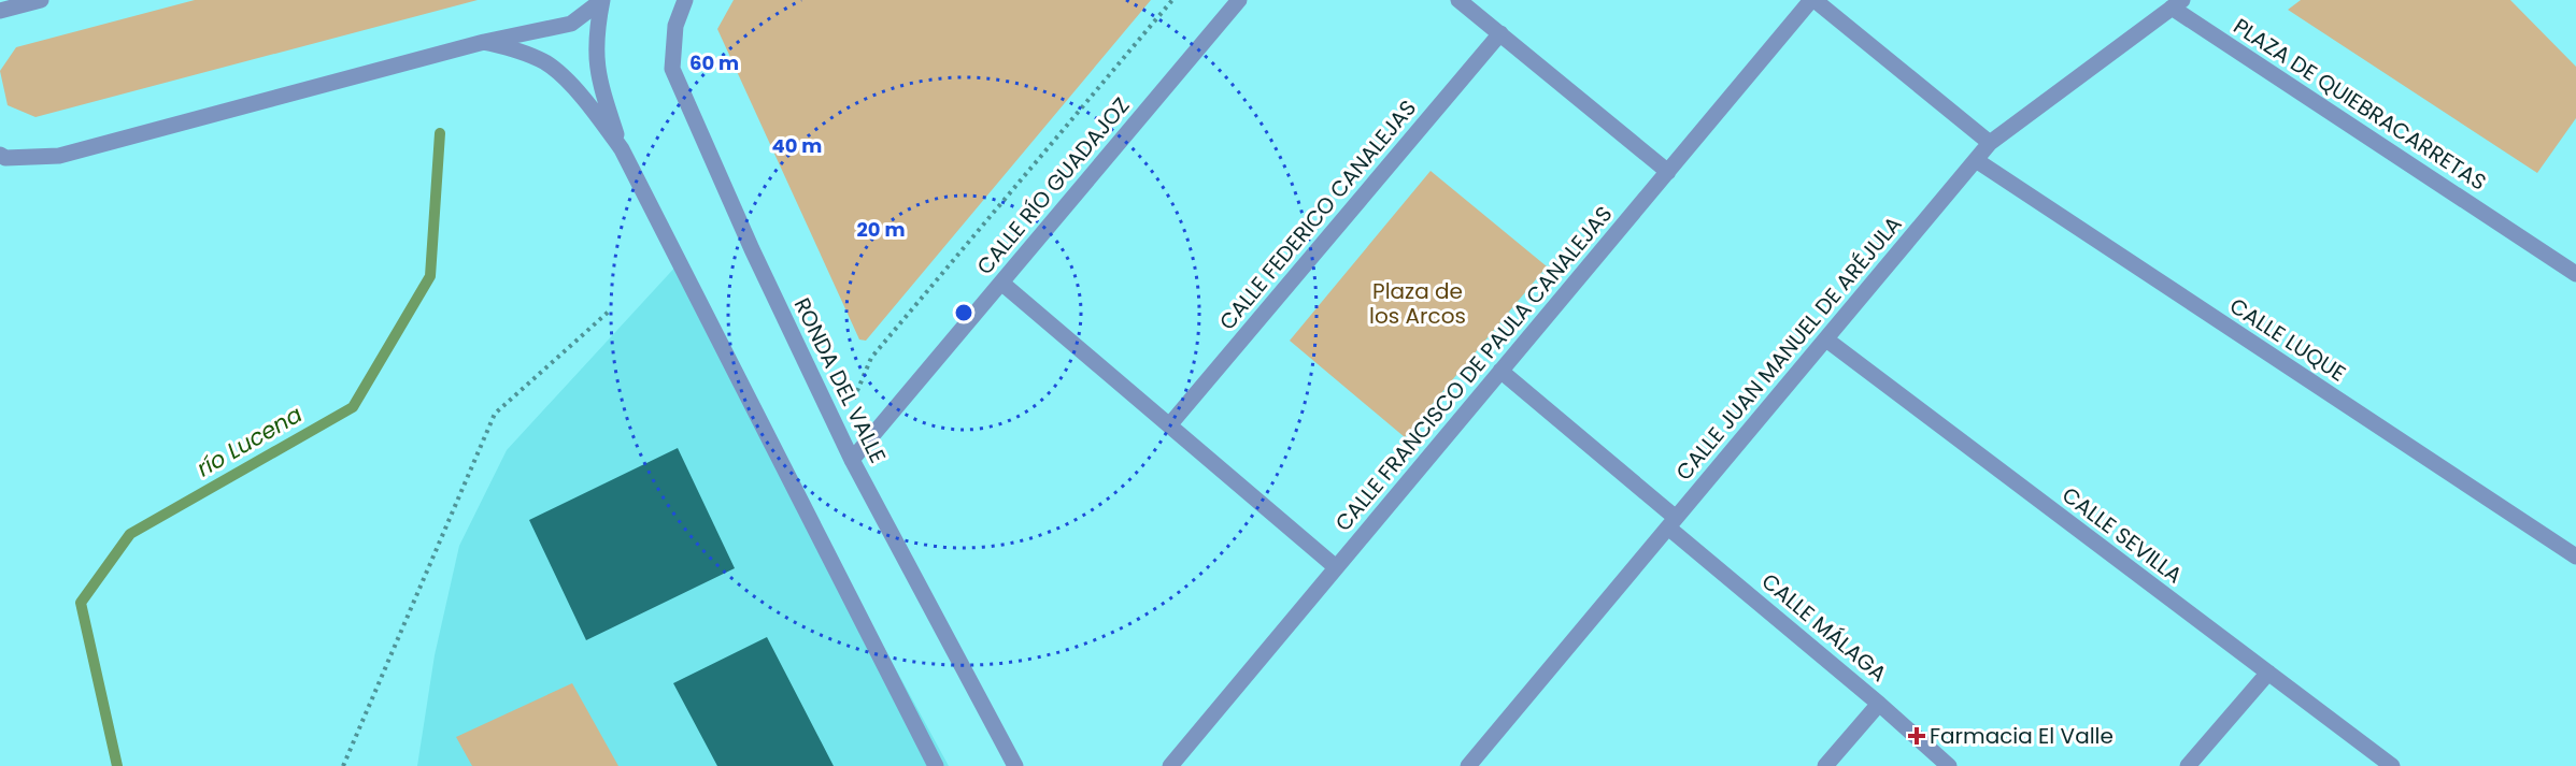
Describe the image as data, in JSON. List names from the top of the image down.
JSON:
{
  "streets": {
    "street": [
      "PLAZA DE QUIEBRACARRETAS",
      "CALLE RÍO GUADAJOZ",
      "CALLE FEDERICO CANALEJAS",
      "CALLE LUQUE",
      "CALLE JUAN MANUEL DE ARÉJULA",
      "CALLE FRANCISCO DE PAULA CANALEJAS",
      "RONDA DEL VALLE",
      "CALLE SEVILLA",
      "CALLE MÁLAGA"
    ]
  },
  "crossings": [
    ["PLAZA DE QUIEBRACARRETAS", "CALLE JUAN MANUEL DE ARÉJULA"],
    ["CALLE RÍO GUADAJOZ", "RONDA DEL VALLE"],
    ["CALLE LUQUE", "CALLE JUAN MANUEL DE ARÉJULA"],
    ["CALLE JUAN MANUEL DE ARÉJULA", "CALLE SEVILLA"],
    ["CALLE JUAN MANUEL DE ARÉJULA", "CALLE MÁLAGA"],
    ["CALLE FRANCISCO DE PAULA CANALEJAS", "CALLE MÁLAGA"]
  ],
  "water": ["río Lucena"],
  "parks": ["Plaza de los Arcos"],
  "places": {
    "health": ["Farmacia El Valle"]
  },
  "rings": ["60 m", "40 m", "20 m"]
}
